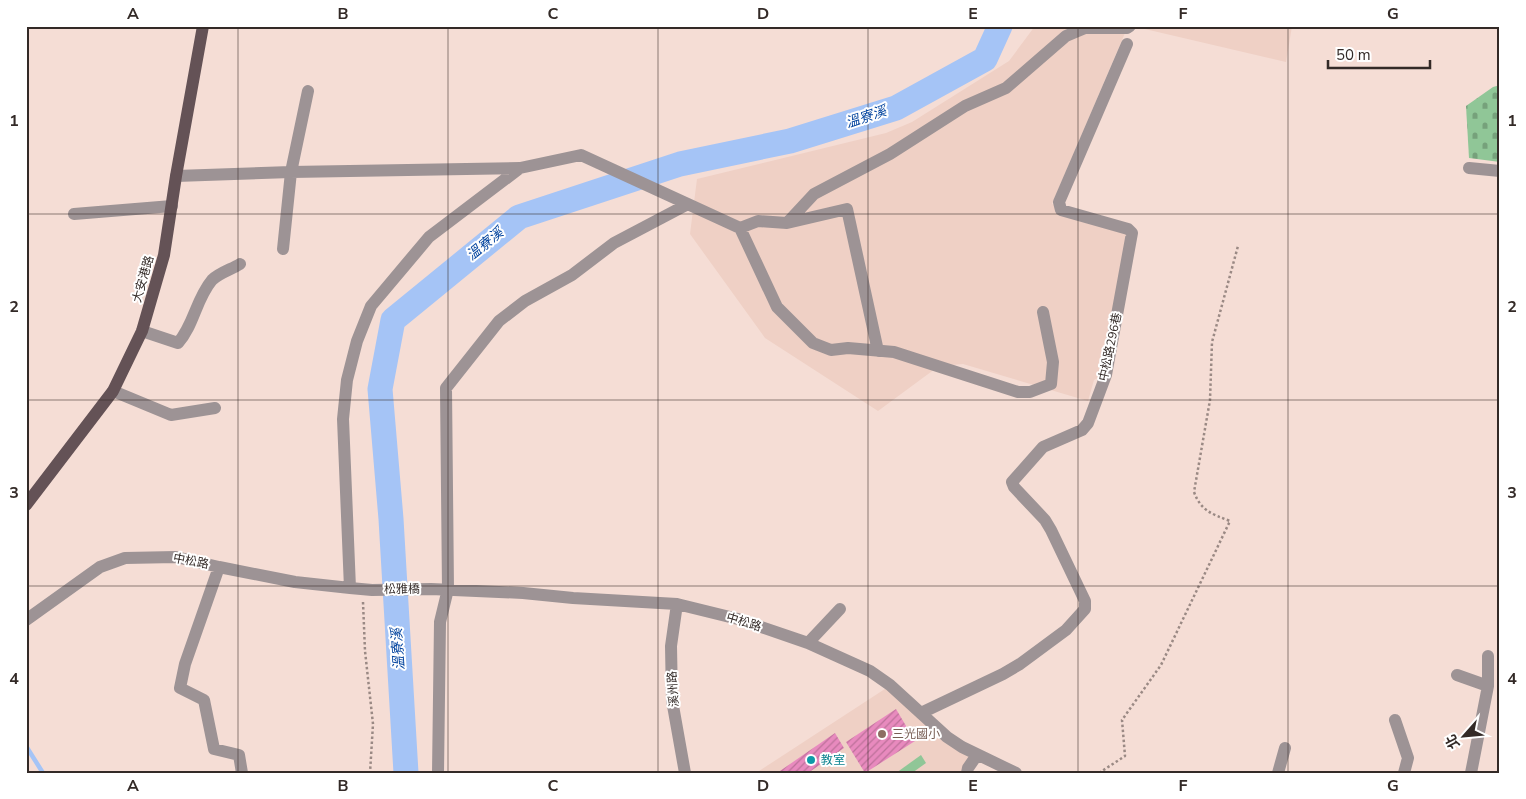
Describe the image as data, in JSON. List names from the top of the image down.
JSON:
{
  "streets": {
    "main road": ["大安港路"],
    "street": [
      "中松路296巷",
      "中松路",
      "松雅橋",
      "溪州路"
    ]
  },
  "crossings": [
    ["中松路296巷", "中松路"],
    ["中松路", "松雅橋"],
    ["中松路", "溪州路"]
  ],
  "water": ["溫寮溪"],
  "places": ["三光國小", "教室"],
  "scale_bar": "50 m",
  "north": "bottom left",
  "grid": {
    "columns": [
      "A",
      "B",
      "C",
      "D",
      "E",
      "F",
      "G"
    ],
    "rows": [
      "1",
      "2",
      "3",
      "4"
    ]
  }
}
